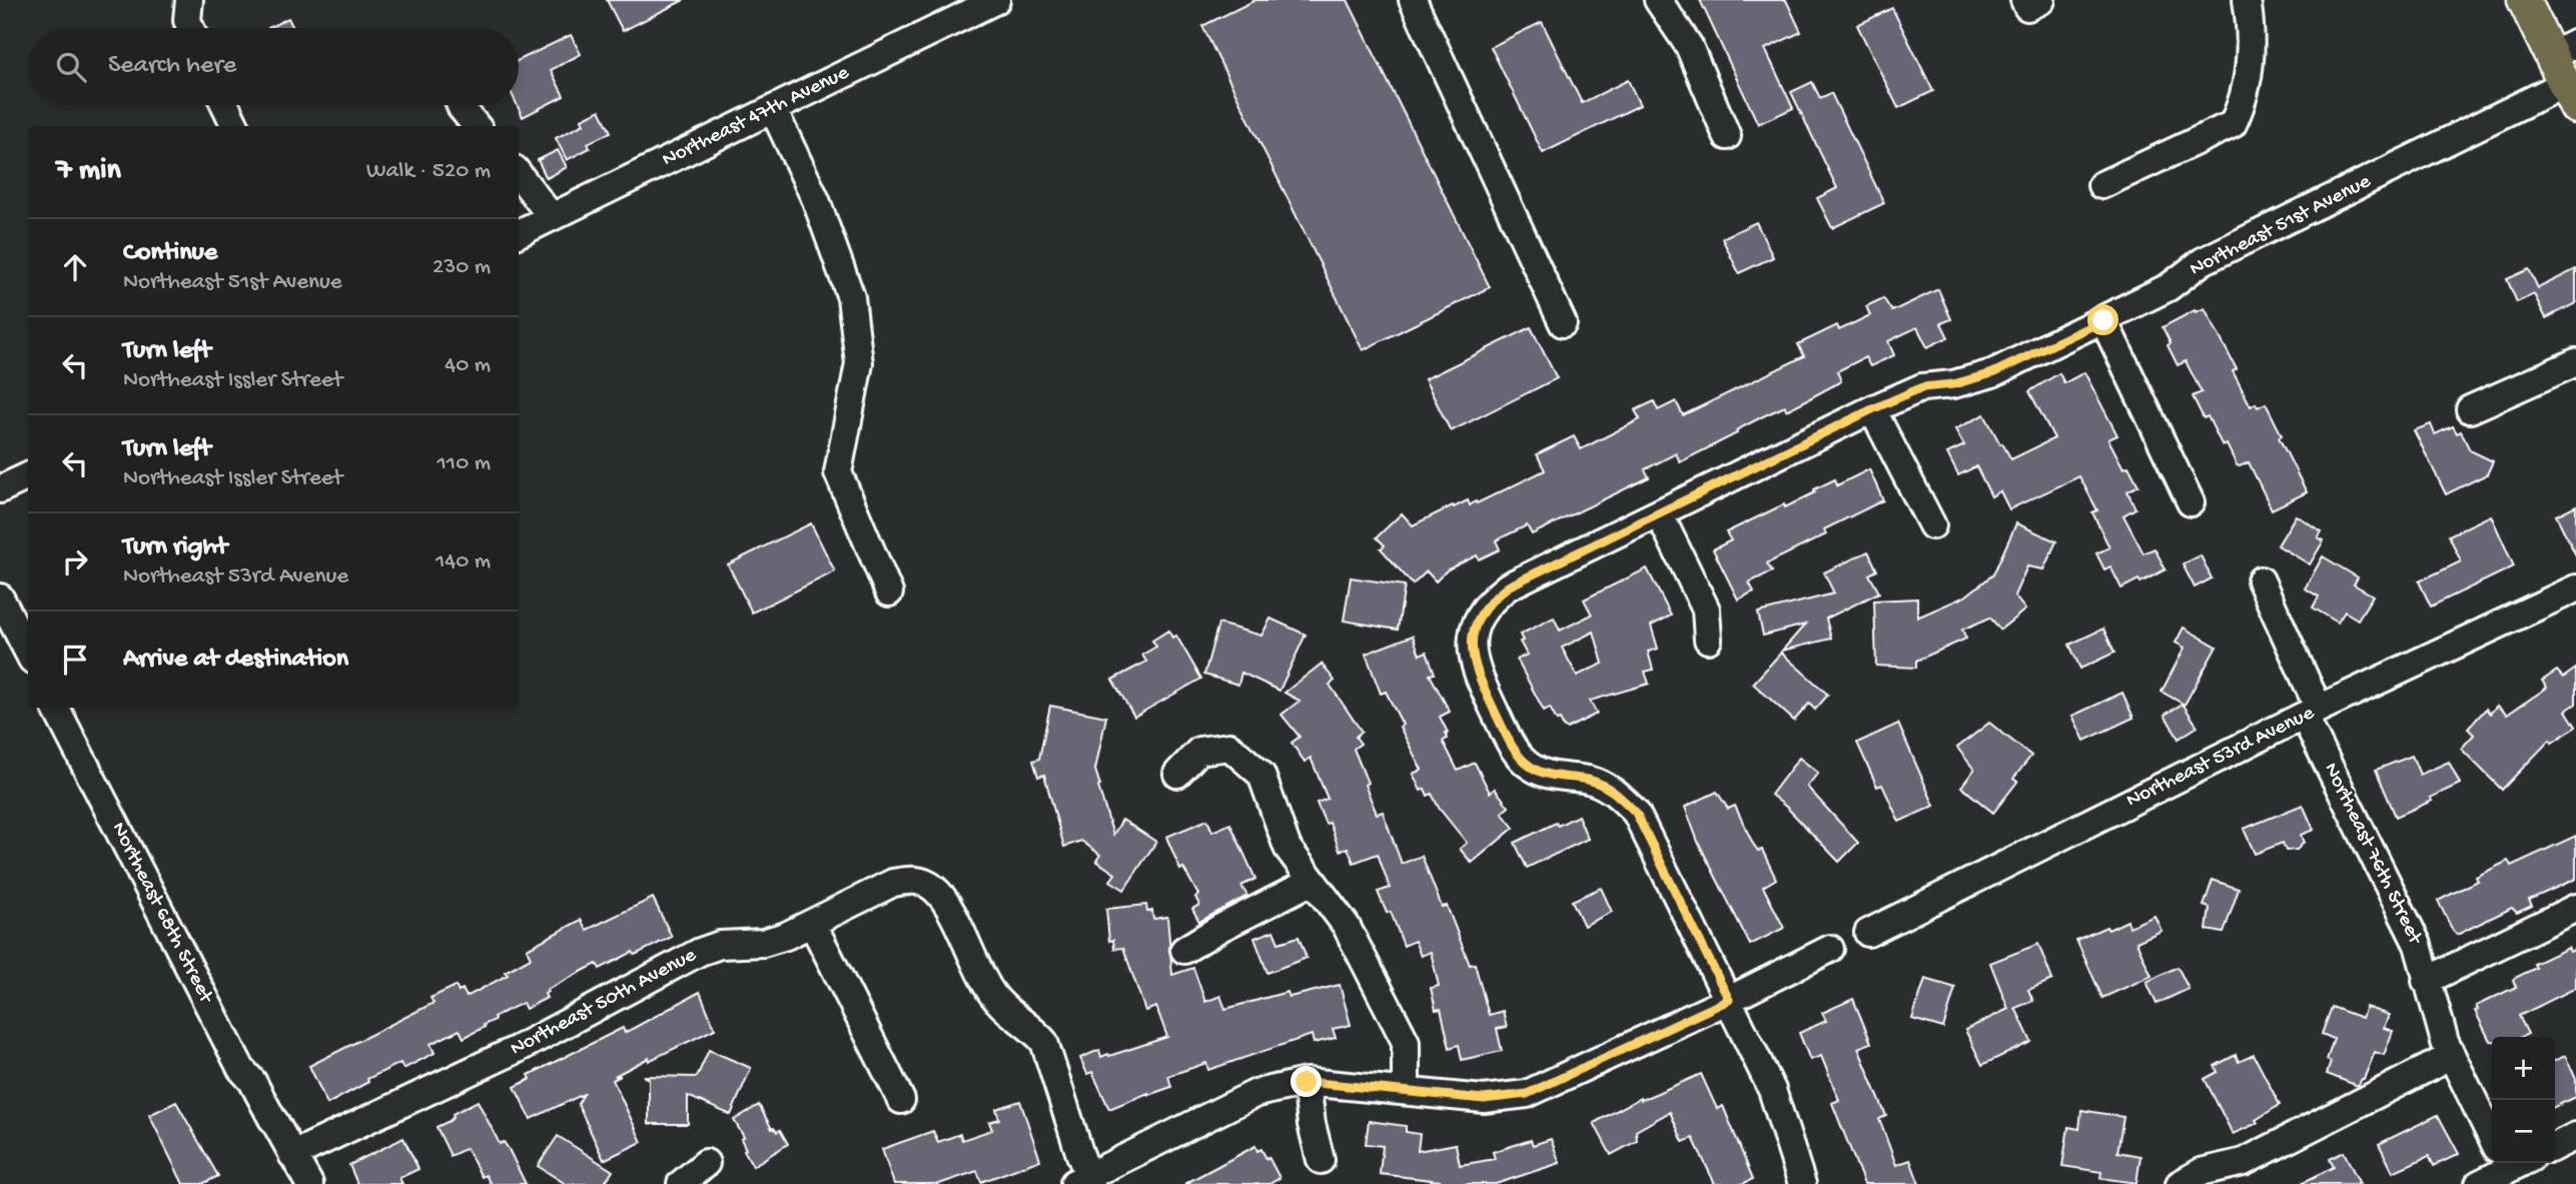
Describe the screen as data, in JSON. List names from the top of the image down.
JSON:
{
  "streets": {
    "street": [
      "Northeast 47th Avenue",
      "Northeast 51st Avenue",
      "Northeast 53rd Avenue",
      "Northeast 76th Street",
      "Northeast 68th Street",
      "Northeast 50th Avenue"
    ]
  },
  "crossings": [
    ["Northeast 53rd Avenue", "Northeast 76th Street"],
    ["Northeast 68th Street", "Northeast 50th Avenue"]
  ],
  "page": {
    "search": "Search here",
    "heading": ["7 min", "Walk · 520 m"],
    "list": [
      ["Continue", "Northeast 51st Avenue", "230 m"],
      ["Turn left", "Northeast Issler Street", "40 m"],
      ["Turn left", "Northeast Issler Street", "110 m"],
      ["Turn right", "Northeast 53rd Avenue", "140 m"],
      "Arrive at destination"
    ],
    "map_buttons": ["+", "−"]
  }
}
